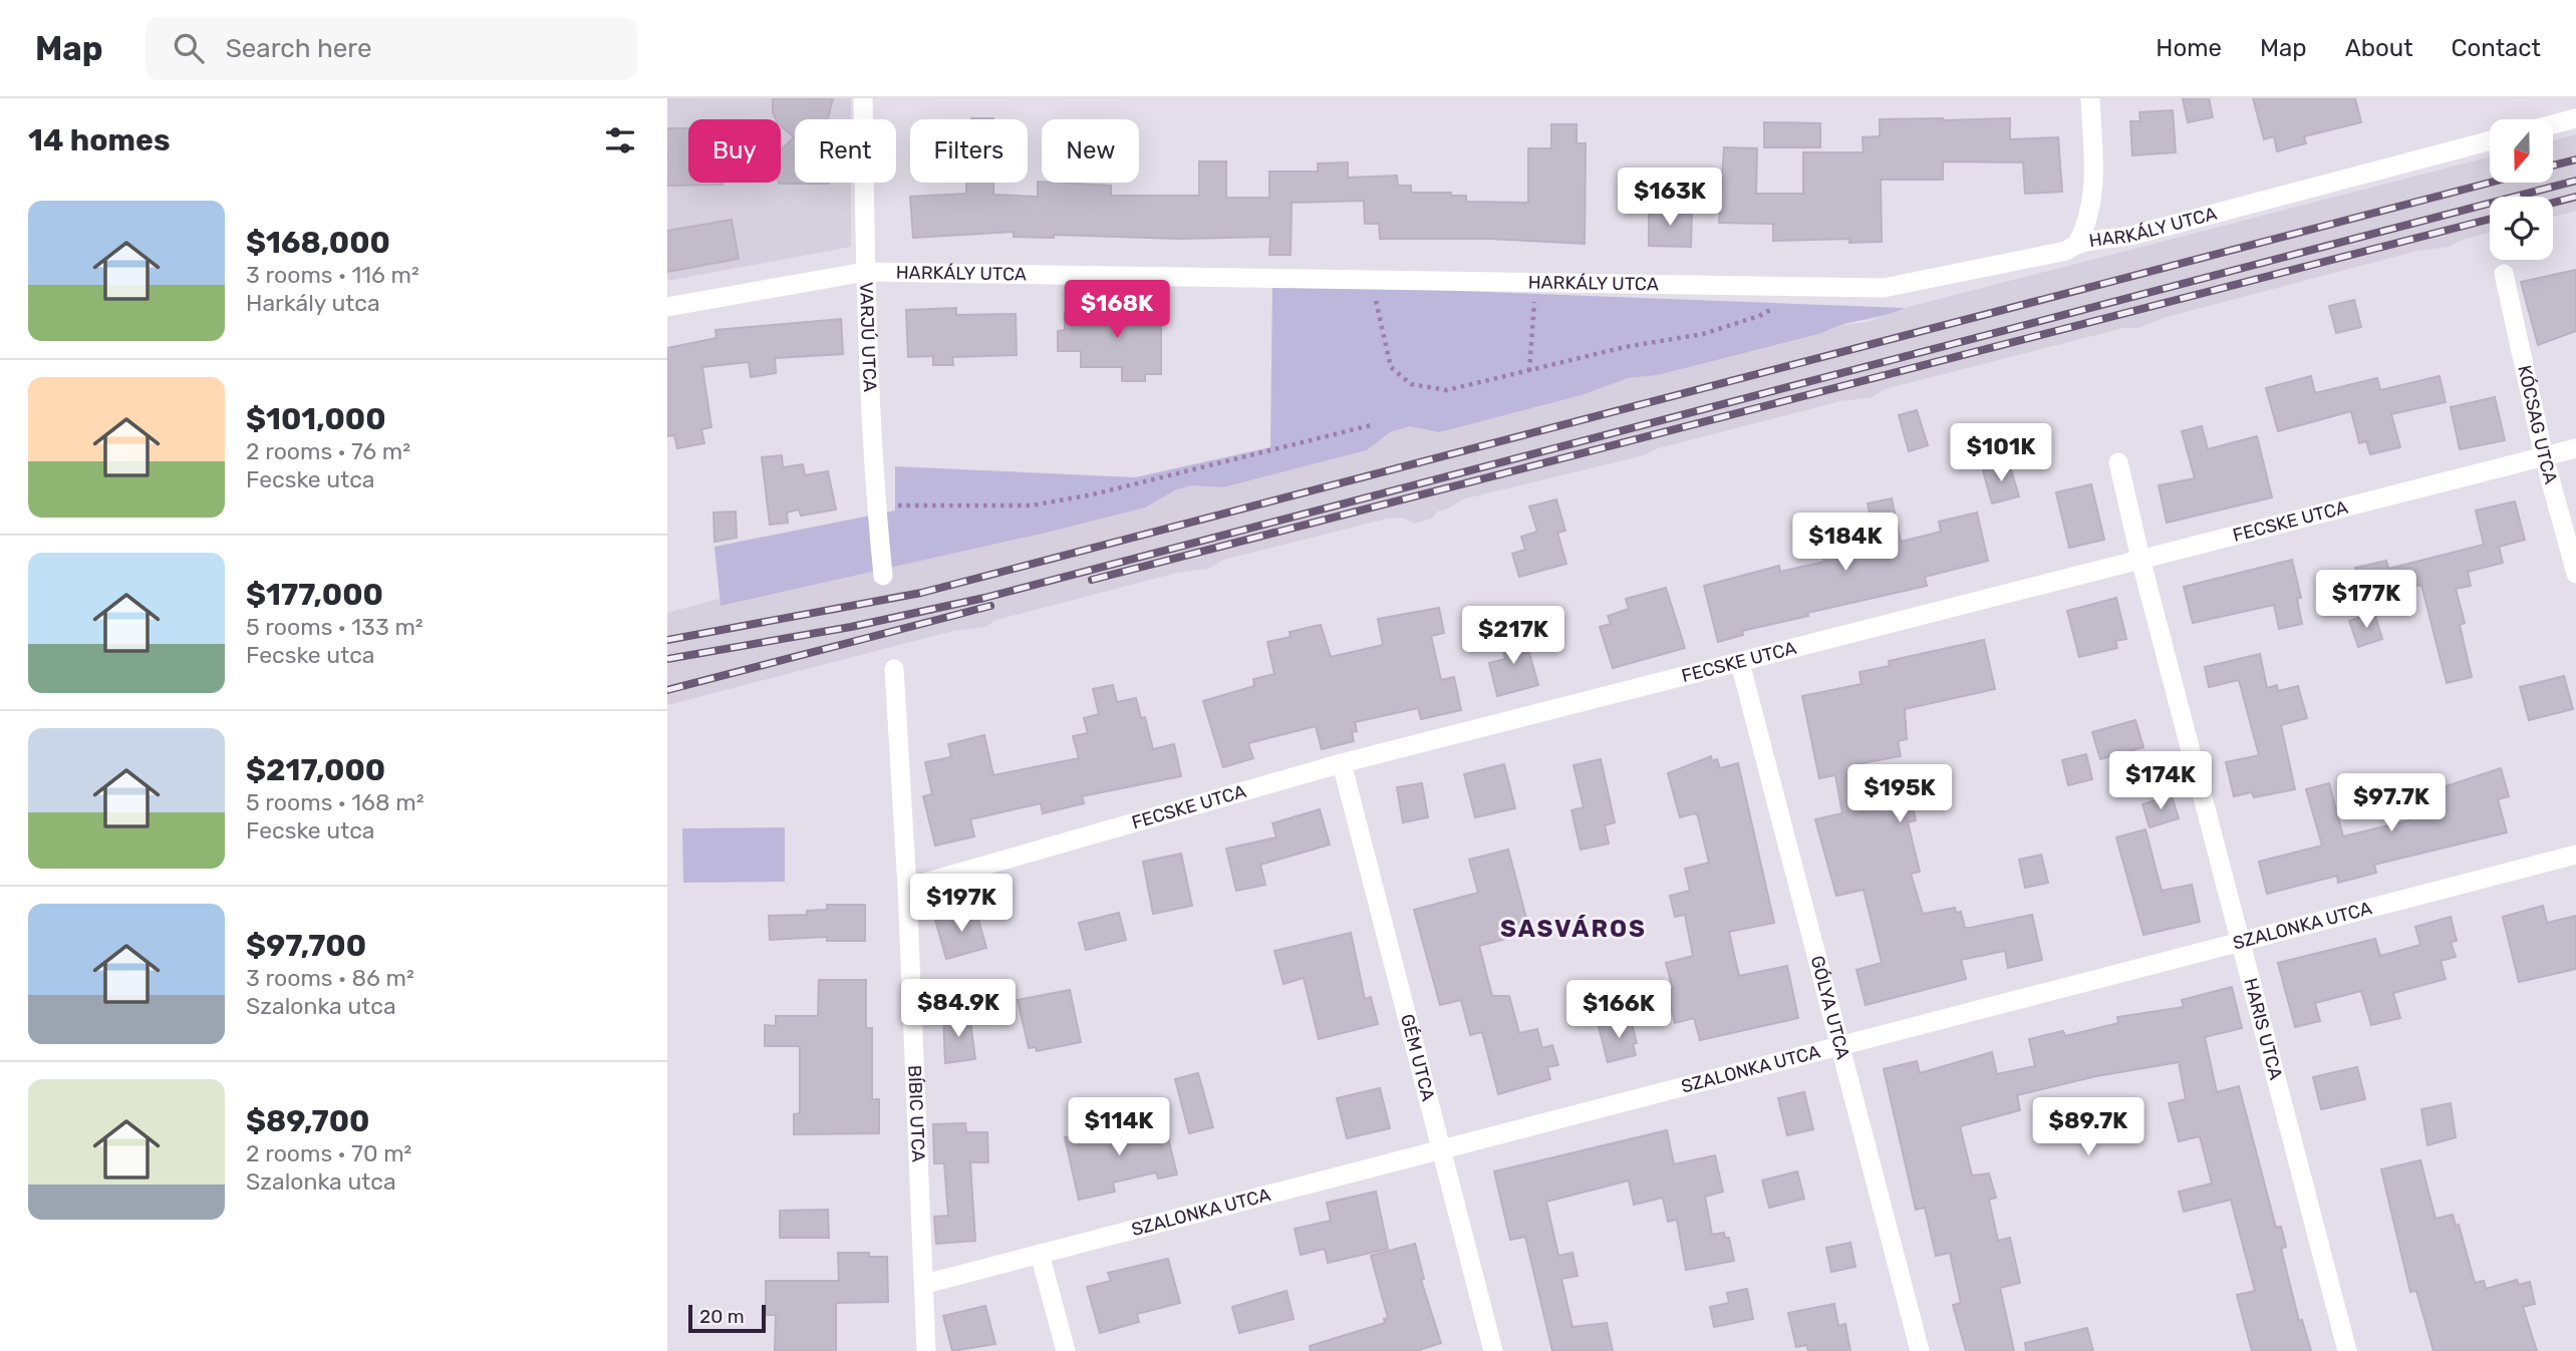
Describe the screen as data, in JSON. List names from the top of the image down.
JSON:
{
  "streets": {
    "street": [
      "HARKÁLY UTCA",
      "VARJÚ UTCA",
      "KÓCSAG UTCA",
      "FECSKE UTCA",
      "SZALONKA UTCA",
      "GÓLYA UTCA",
      "HARIS UTCA",
      "GÉM UTCA",
      "BÍBIC UTCA"
    ]
  },
  "crossings": [
    ["HARKÁLY UTCA", "VARJÚ UTCA"],
    ["KÓCSAG UTCA", "FECSKE UTCA"],
    ["FECSKE UTCA", "GÓLYA UTCA"],
    ["FECSKE UTCA", "HARIS UTCA"],
    ["FECSKE UTCA", "GÉM UTCA"],
    ["FECSKE UTCA", "BÍBIC UTCA"],
    ["SZALONKA UTCA", "GÓLYA UTCA"],
    ["SZALONKA UTCA", "HARIS UTCA"],
    ["SZALONKA UTCA", "GÉM UTCA"],
    ["SZALONKA UTCA", "BÍBIC UTCA"]
  ],
  "districts": ["SASVÁROS"],
  "scale_bar": "20 m",
  "north": "bottom",
  "page": {
    "header": "Map",
    "search": "Search here",
    "nav": [
      "Home",
      "Map",
      "About",
      "Contact"
    ],
    "heading": "14 homes",
    "chip": [
      "Buy",
      "Rent",
      "Filters",
      "New"
    ],
    "price": [
      "$163K",
      "$168K",
      "$101K",
      "$184K",
      "$177K",
      "$217K",
      "$174K",
      "$195K",
      "$97.7K",
      "$197K",
      "$84.9K",
      "$166K",
      "$114K",
      "$89.7K"
    ],
    "list": [
      {
        "name": "$168,000",
        "note": "3 rooms · 116 m² · Harkály utca"
      },
      {
        "name": "$101,000",
        "note": "2 rooms · 76 m² · Fecske utca"
      },
      {
        "name": "$177,000",
        "note": "5 rooms · 133 m² · Fecske utca"
      },
      {
        "name": "$217,000",
        "note": "5 rooms · 168 m² · Fecske utca"
      },
      {
        "name": "$97,700",
        "note": "3 rooms · 86 m² · Szalonka utca"
      },
      {
        "name": "$89,700",
        "note": "2 rooms · 70 m² · Szalonka utca"
      }
    ],
    "scale": "20 m"
  }
}
